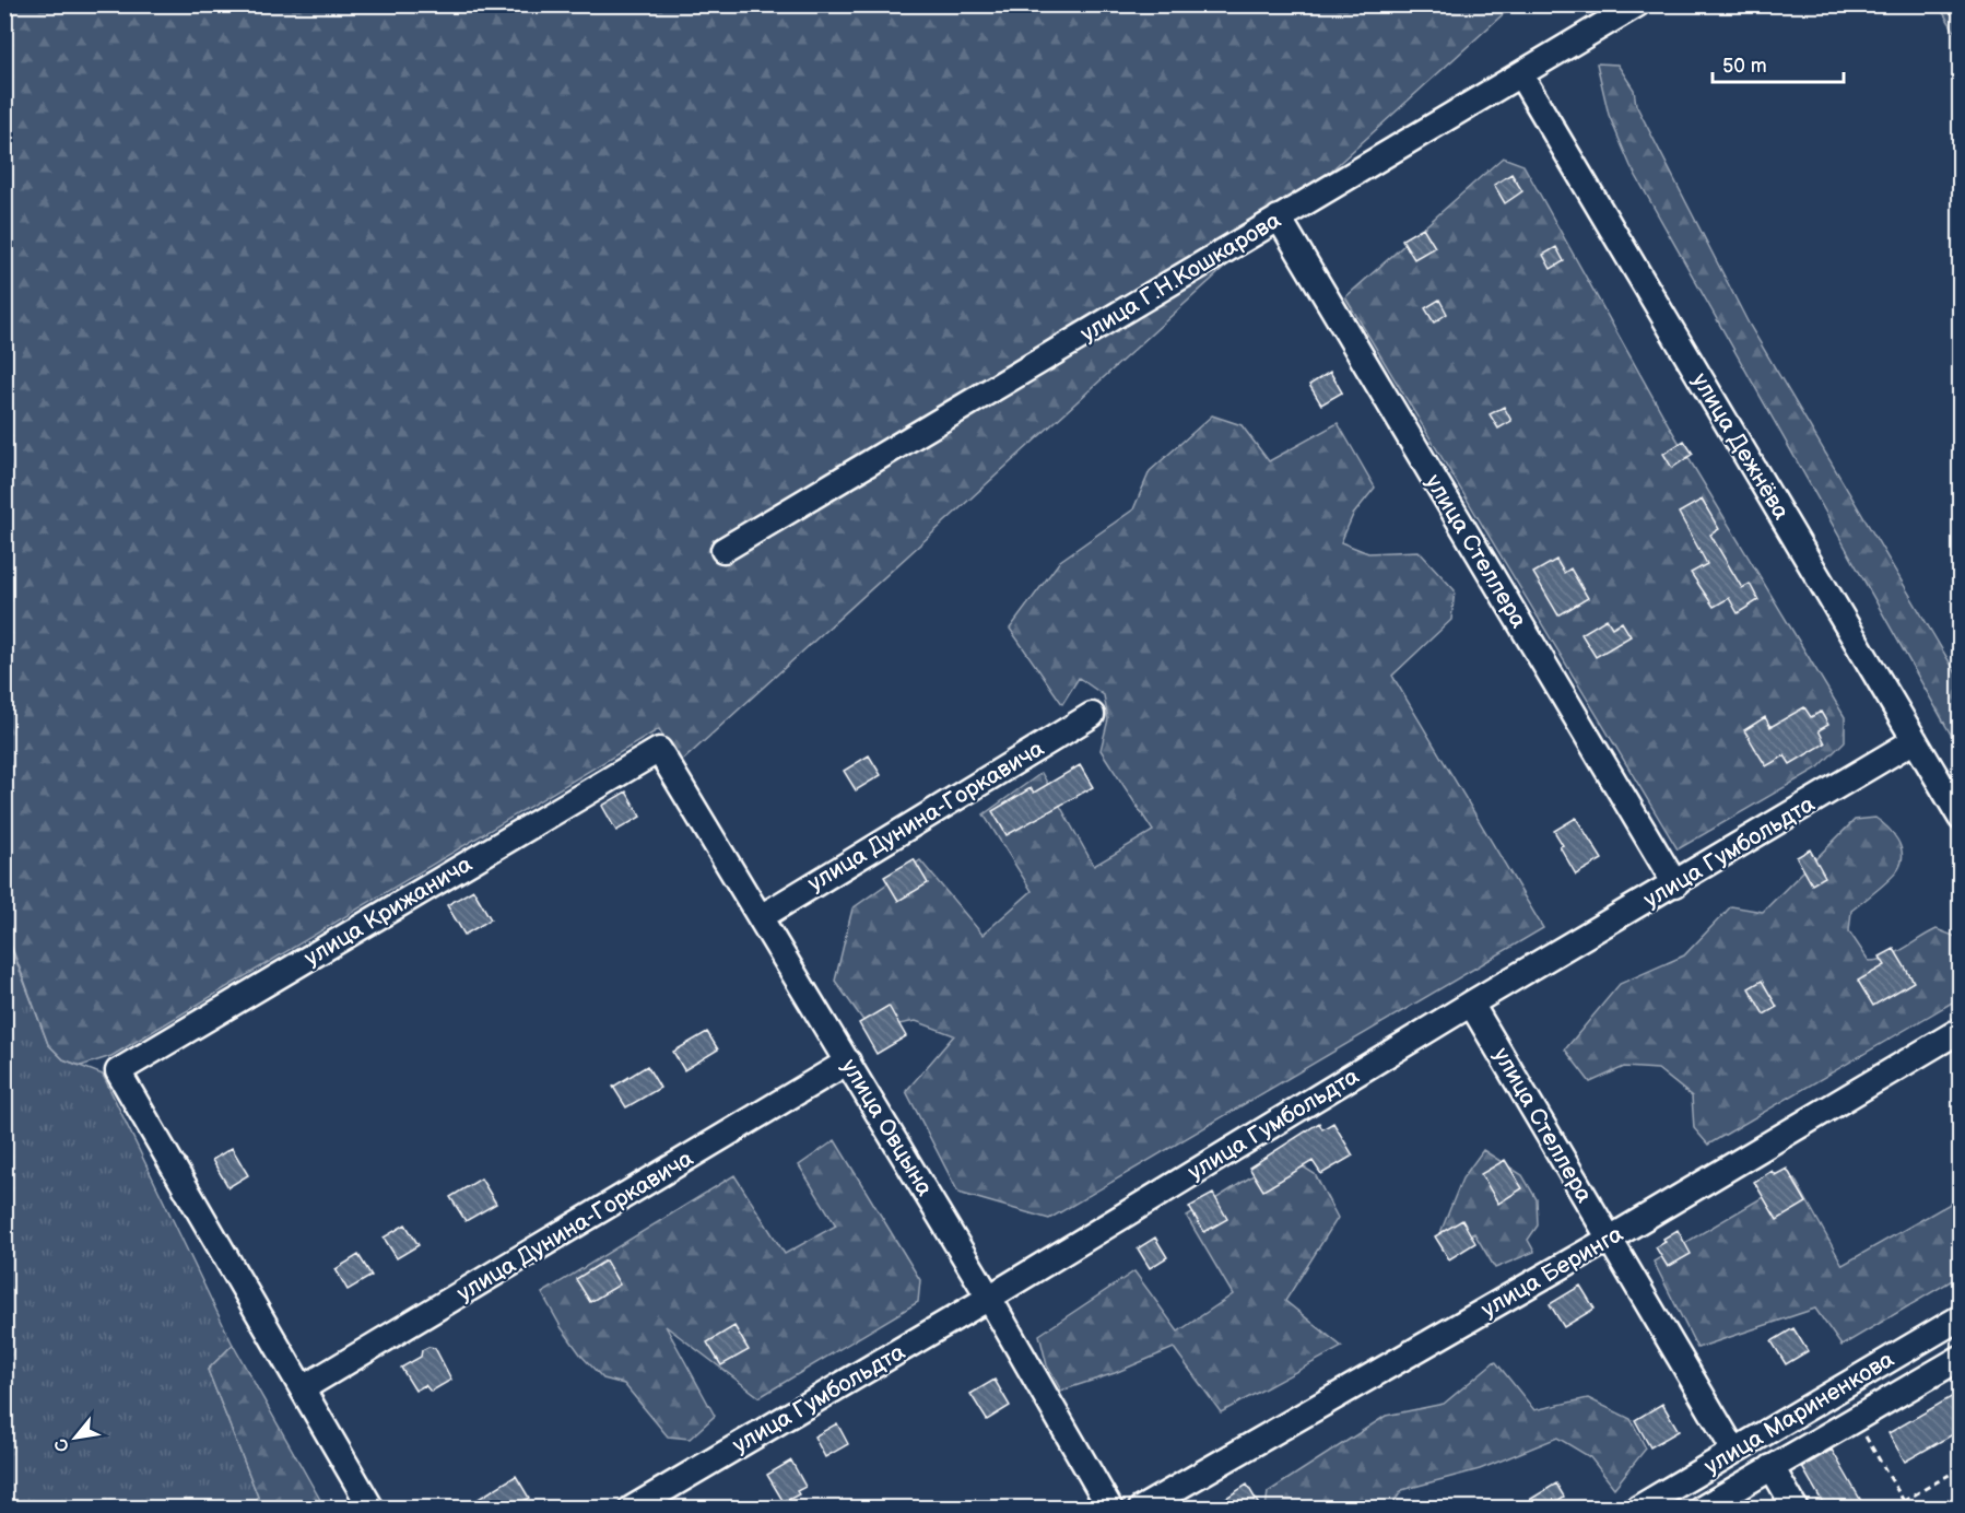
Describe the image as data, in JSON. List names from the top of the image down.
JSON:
{
  "streets": {
    "street": [
      "улица Г.Н.Кошкарова",
      "улица Дежнёва",
      "улица Стеллера",
      "улица Дунина-Горкавича",
      "улица Гумбольдта",
      "улица Крижанича",
      "улица Овцына",
      "улица Беринга",
      "улица Мариненкова"
    ]
  },
  "crossings": [
    ["улица Г.Н.Кошкарова", "улица Дежнёва"],
    ["улица Г.Н.Кошкарова", "улица Стеллера"],
    ["улица Дежнёва", "улица Гумбольдта"],
    ["улица Стеллера", "улица Гумбольдта"],
    ["улица Стеллера", "улица Беринга"],
    ["улица Стеллера", "улица Мариненкова"],
    ["улица Дунина-Горкавича", "улица Крижанича"],
    ["улица Дунина-Горкавича", "улица Овцына"],
    ["улица Гумбольдта", "улица Овцына"],
    ["улица Крижанича", "улица Овцына"]
  ],
  "scale_bar": "50 m",
  "north": "bottom left"
}
